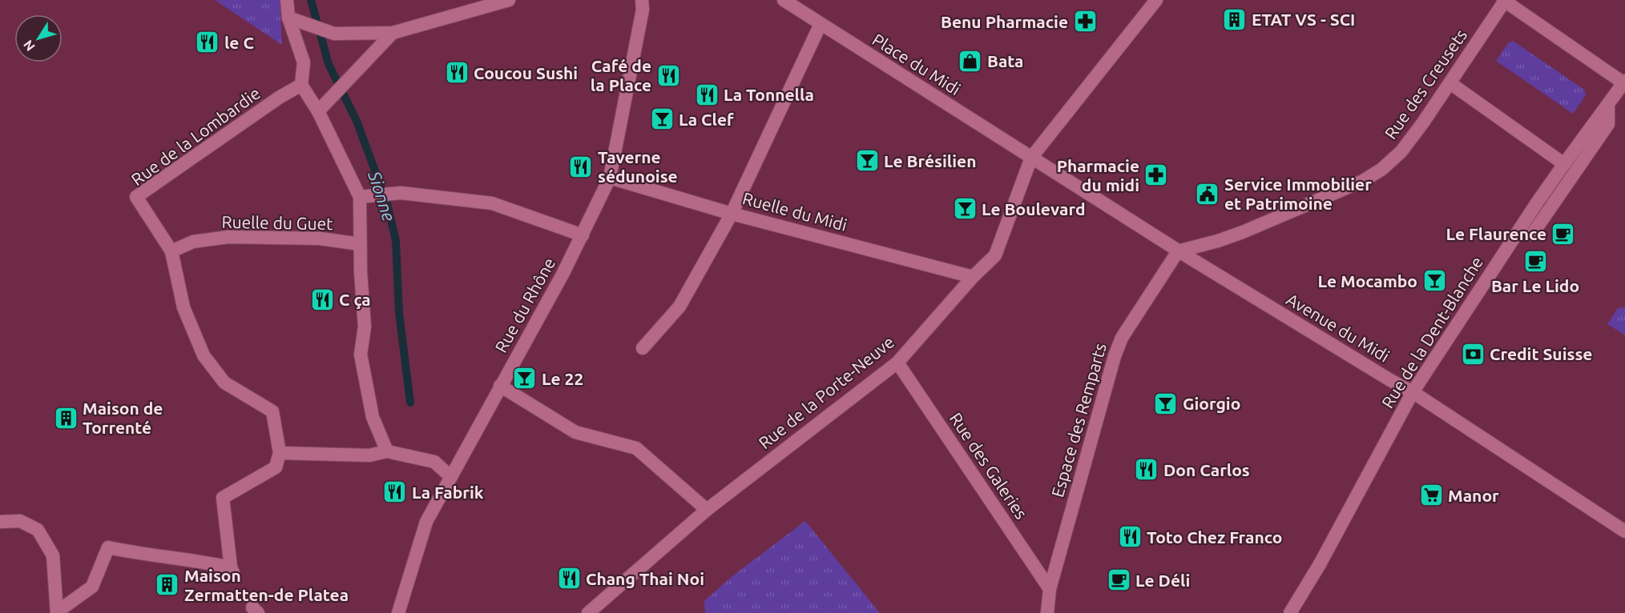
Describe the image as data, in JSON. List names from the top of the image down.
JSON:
{
  "streets": {
    "street": [
      "Place du Midi",
      "Rue des Creusets",
      "Rue de la Lombardie",
      "Ruelle du Midi",
      "Ruelle du Guet",
      "Rue du Rhône",
      "Avenue du Midi",
      "Rue de la Dent-Blanche",
      "Rue de la Porte-Neuve",
      "Espace des Remparts",
      "Rue des Galeries"
    ]
  },
  "crossings": [
    ["Place du Midi", "Avenue du Midi"],
    ["Place du Midi", "Rue de la Porte-Neuve"],
    ["Rue des Creusets", "Avenue du Midi"],
    ["Rue des Creusets", "Espace des Remparts"],
    ["Rue de la Lombardie", "Ruelle du Guet"],
    ["Ruelle du Midi", "Rue du Rhône"],
    ["Ruelle du Midi", "Rue de la Porte-Neuve"],
    ["Avenue du Midi", "Rue de la Dent-Blanche"],
    ["Avenue du Midi", "Rue de la Porte-Neuve"],
    ["Avenue du Midi", "Espace des Remparts"],
    ["Rue de la Porte-Neuve", "Rue des Galeries"],
    ["Espace des Remparts", "Rue des Galeries"]
  ],
  "water": ["Sionne"],
  "places": {
    "building": ["ETAT VS - SCI", "Maison de Torrenté", "Maison Zermatten-de Platea"],
    "pharmacy": ["Benu Pharmacie", "Pharmacie du midi"],
    "restaurant": [
      "le C",
      "Coucou Sushi",
      "Café de la Place",
      "La Tonnella",
      "Taverne sédunoise",
      "C ça",
      "Don Carlos",
      "La Fabrik",
      "Toto Chez Franco",
      "Chang Thai Noi"
    ],
    "shop": ["Bata"],
    "bar": [
      "La Clef",
      "Le Brésilien",
      "Le Boulevard",
      "Le Mocambo",
      "Le 22",
      "Giorgio"
    ],
    "public building": ["Service Immobilier et Patrimoine"],
    "cafe": ["Le Flaurence", "Bar Le Lido", "Le Déli"],
    "bank": ["Credit Suisse"],
    "supermarket": ["Manor"]
  },
  "north": "bottom left"
}
